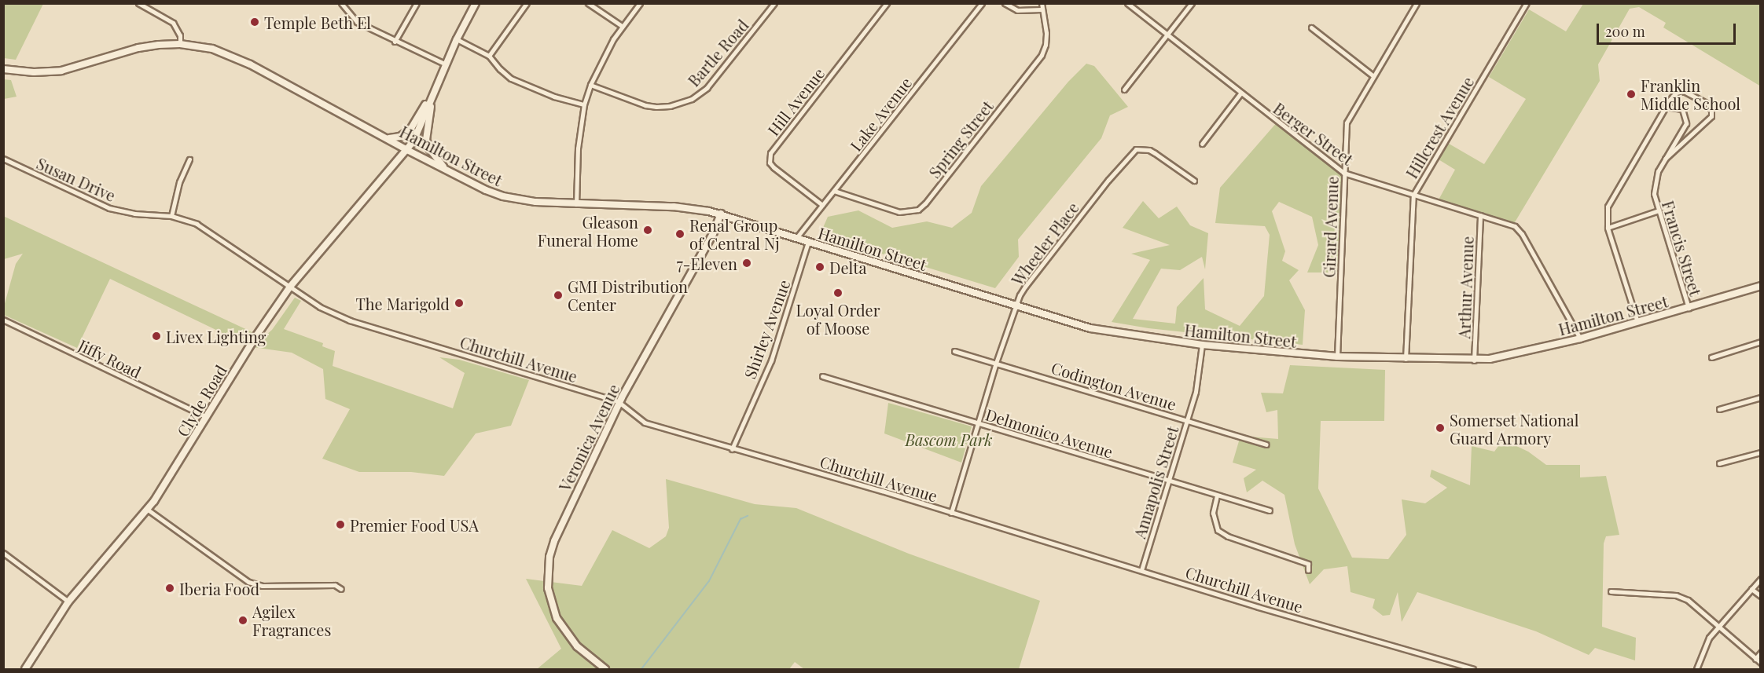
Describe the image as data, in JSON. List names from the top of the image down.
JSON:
{
  "streets": {
    "main road": ["Hamilton Street", "Clyde Road", "Veronica Avenue"],
    "street": [
      "Bartle Road",
      "Hill Avenue",
      "Lake Avenue",
      "Hillcrest Avenue",
      "Berger Street",
      "Spring Street",
      "Susan Drive",
      "Girard Avenue",
      "Wheeler Place",
      "Francis Street",
      "Arthur Avenue",
      "Shirley Avenue",
      "Jiffy Road",
      "Churchill Avenue",
      "Codington Avenue",
      "Delmonico Avenue",
      "Annapolis Street"
    ]
  },
  "crossings": [
    ["Hill Avenue", "Lake Avenue"],
    ["Lake Avenue", "Spring Street"],
    ["Lake Avenue", "Hamilton Street"],
    ["Hillcrest Avenue", "Berger Street"],
    ["Hillcrest Avenue", "Hamilton Street"],
    ["Berger Street", "Hamilton Street"],
    ["Berger Street", "Girard Avenue"],
    ["Berger Street", "Arthur Avenue"],
    ["Hamilton Street", "Girard Avenue"],
    ["Hamilton Street", "Wheeler Place"],
    ["Hamilton Street", "Francis Street"],
    ["Hamilton Street", "Arthur Avenue"],
    ["Hamilton Street", "Shirley Avenue"],
    ["Hamilton Street", "Clyde Road"],
    ["Hamilton Street", "Veronica Avenue"],
    ["Hamilton Street", "Annapolis Street"],
    ["Susan Drive", "Churchill Avenue"],
    ["Susan Drive", "Clyde Road"],
    ["Wheeler Place", "Churchill Avenue"],
    ["Wheeler Place", "Codington Avenue"],
    ["Wheeler Place", "Delmonico Avenue"],
    ["Shirley Avenue", "Churchill Avenue"],
    ["Jiffy Road", "Clyde Road"],
    ["Churchill Avenue", "Clyde Road"],
    ["Churchill Avenue", "Veronica Avenue"],
    ["Churchill Avenue", "Annapolis Street"],
    ["Codington Avenue", "Annapolis Street"],
    ["Delmonico Avenue", "Annapolis Street"]
  ],
  "parks": ["Bascom Park"],
  "places": [
    "Temple Beth El",
    "Franklin Middle School",
    "Gleason Funeral Home",
    "Renal Group of Central Nj",
    "7-Eleven",
    "Delta",
    "Loyal Order of Moose",
    "GMI Distribution Center",
    "The Marigold",
    "Livex Lighting",
    "Somerset National Guard Armory",
    "Premier Food USA",
    "Iberia Food",
    "Agilex Fragrances"
  ],
  "scale_bar": "200 m"
}
